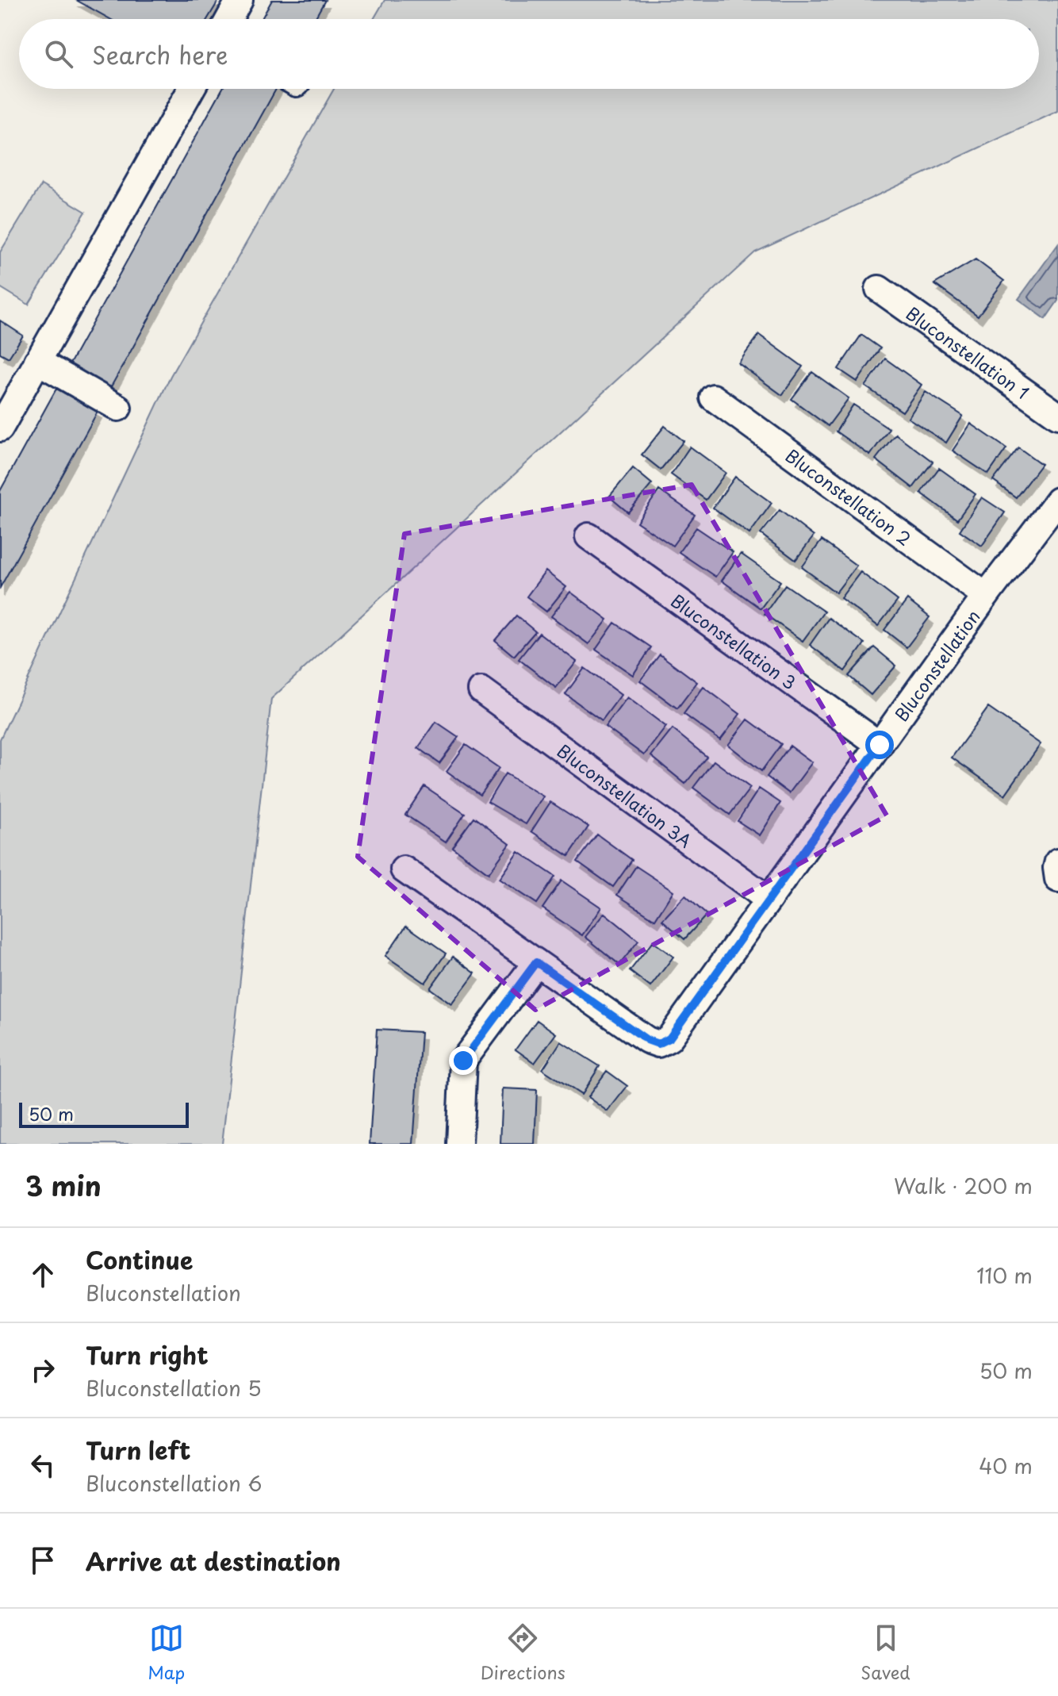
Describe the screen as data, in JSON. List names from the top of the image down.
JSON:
{
  "streets": {
    "street": [
      "Bluconstellation 1",
      "Bluconstellation 2",
      "Bluconstellation 3",
      "Bluconstellation",
      "Bluconstellation 3A"
    ]
  },
  "crossings": [
    ["Bluconstellation 2", "Bluconstellation"],
    ["Bluconstellation 3", "Bluconstellation"],
    ["Bluconstellation", "Bluconstellation 3A"]
  ],
  "scale_bar": "50 m",
  "page": {
    "search": "Search here",
    "scale": "50 m",
    "heading": ["3 min", "Walk · 200 m"],
    "list": [
      ["Continue", "Bluconstellation", "110 m"],
      ["Turn right", "Bluconstellation 5", "50 m"],
      ["Turn left", "Bluconstellation 6", "40 m"],
      "Arrive at destination"
    ],
    "nav": ["Map", "Directions", "Saved"]
  }
}
